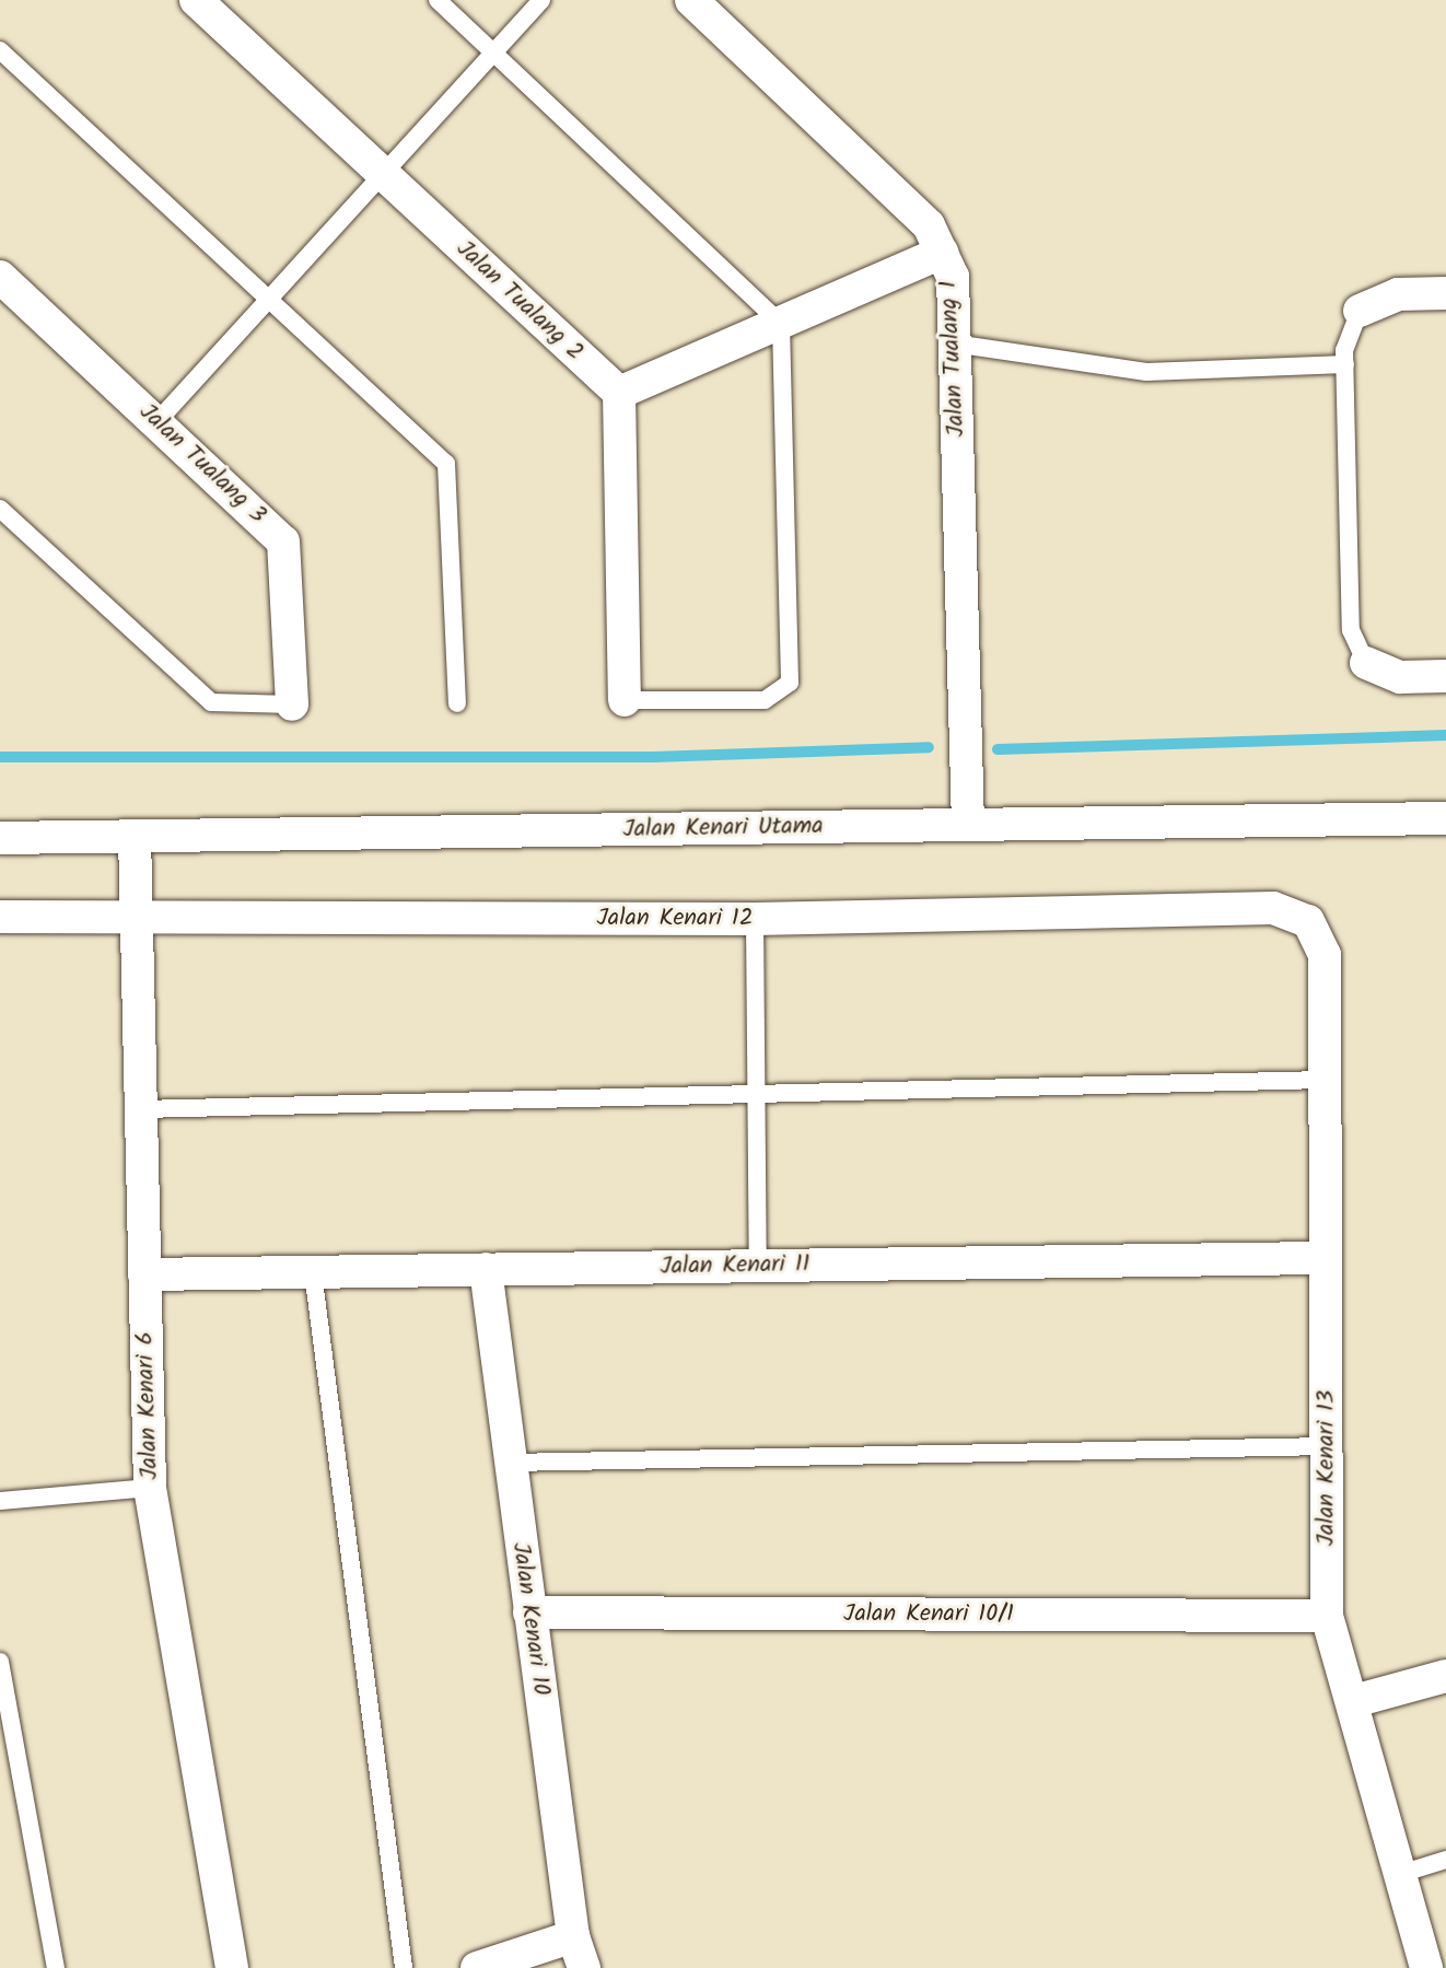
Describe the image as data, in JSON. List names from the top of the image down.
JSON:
{
  "streets": {
    "street": [
      "Jalan Tualang 2",
      "Jalan Tualang 1",
      "Jalan Tualang 3",
      "Jalan Kenari Utama",
      "Jalan Kenari 12",
      "Jalan Kenari 11",
      "Jalan Kenari 6",
      "Jalan Kenari 13",
      "Jalan Kenari 10/1",
      "Jalan Kenari 10"
    ]
  },
  "crossings": [
    ["Jalan Tualang 1", "Jalan Kenari Utama"],
    ["Jalan Kenari Utama", "Jalan Kenari 6"],
    ["Jalan Kenari 12", "Jalan Kenari 6"],
    ["Jalan Kenari 12", "Jalan Kenari 13"],
    ["Jalan Kenari 11", "Jalan Kenari 6"],
    ["Jalan Kenari 11", "Jalan Kenari 13"],
    ["Jalan Kenari 11", "Jalan Kenari 10"],
    ["Jalan Kenari 13", "Jalan Kenari 10/1"],
    ["Jalan Kenari 10/1", "Jalan Kenari 10"]
  ]
}
